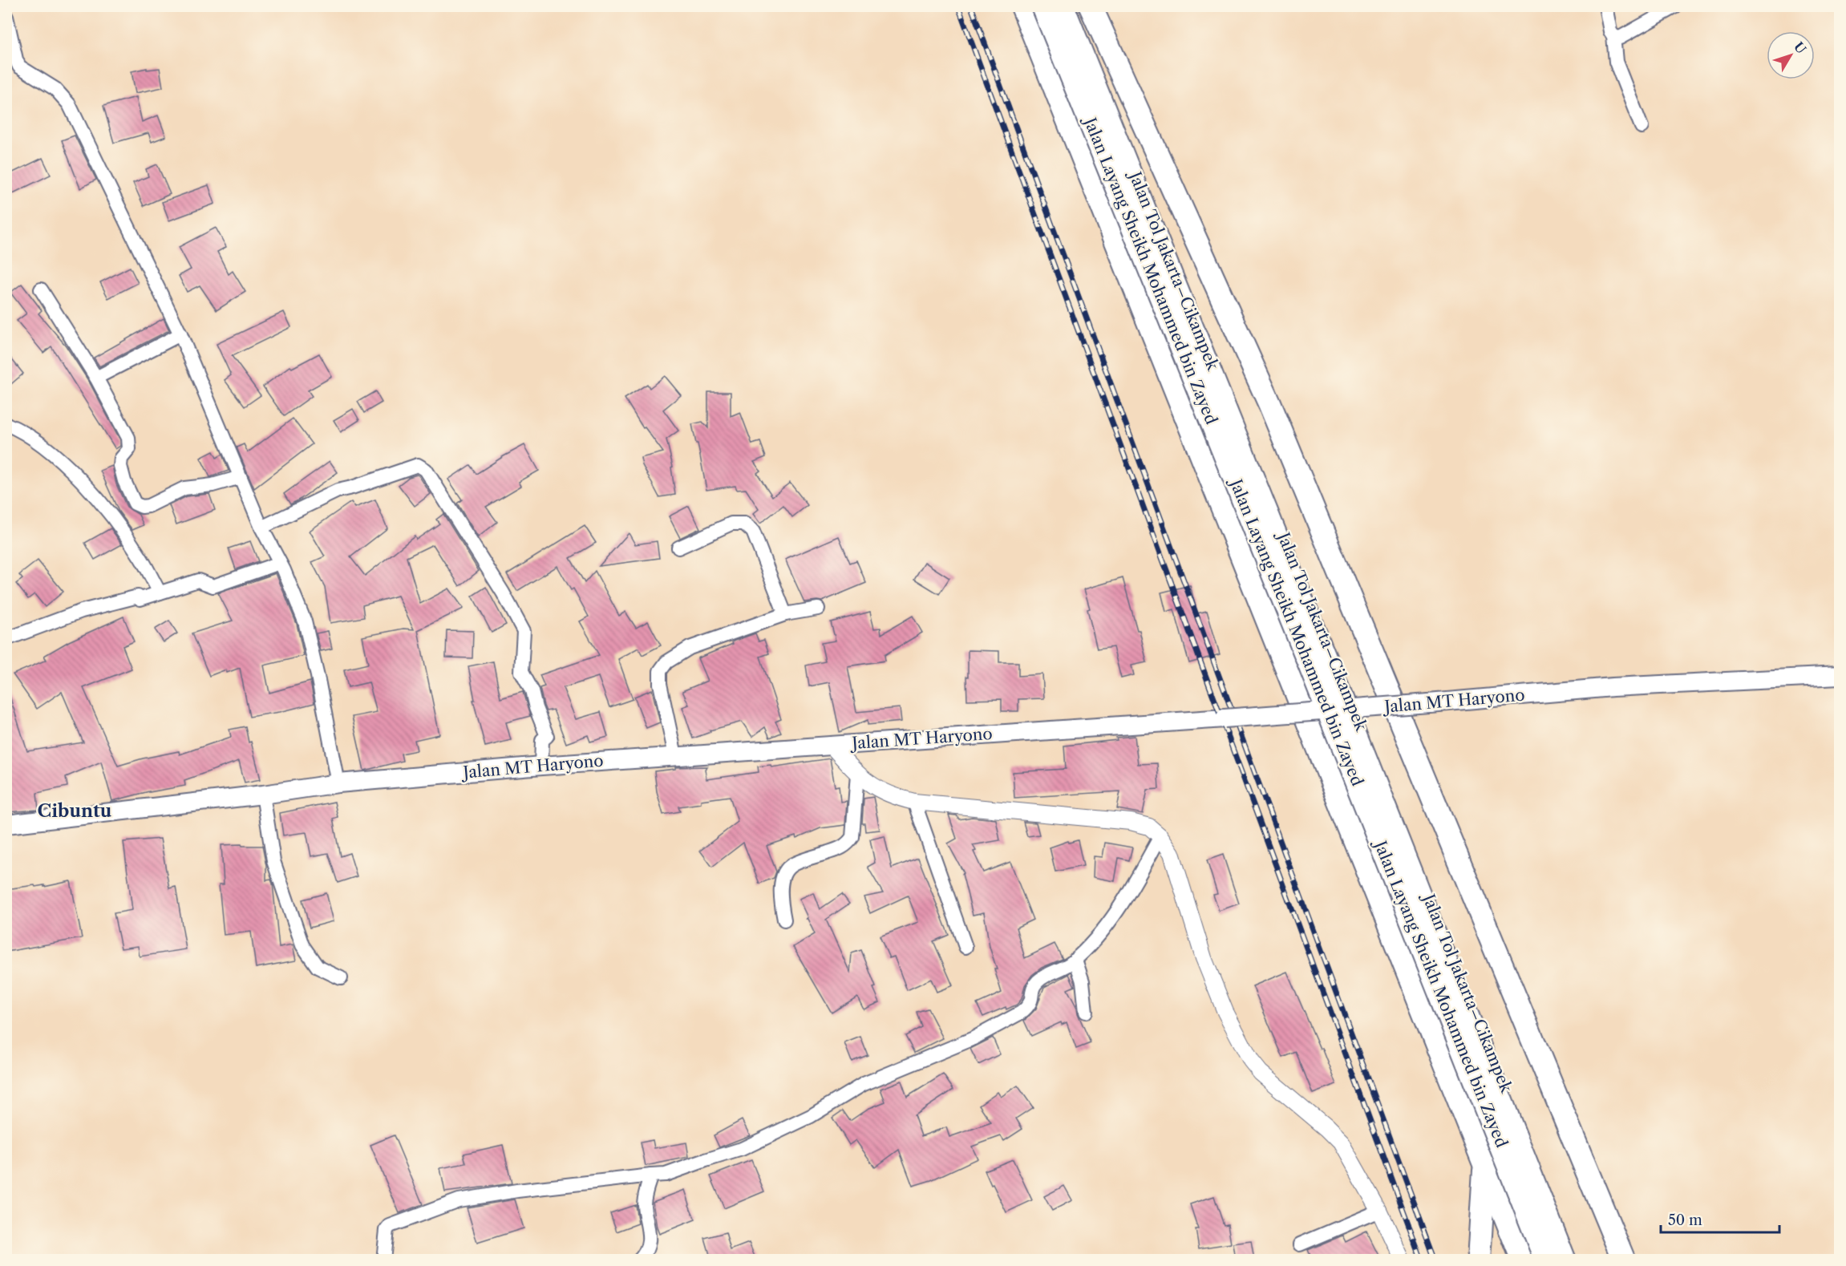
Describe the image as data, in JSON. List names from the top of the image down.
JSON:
{
  "streets": {
    "highway": ["Jalan Layang Sheikh Mohammed bin Zayed", "Jalan Tol Jakarta–Cikampek"],
    "main road": ["Jalan MT Haryono"]
  },
  "crossings": [
    ["Jalan Layang Sheikh Mohammed bin Zayed", "Jalan Tol Jakarta–Cikampek"]
  ],
  "districts": ["Cibuntu"],
  "scale_bar": "50 m",
  "north": "top right"
}
